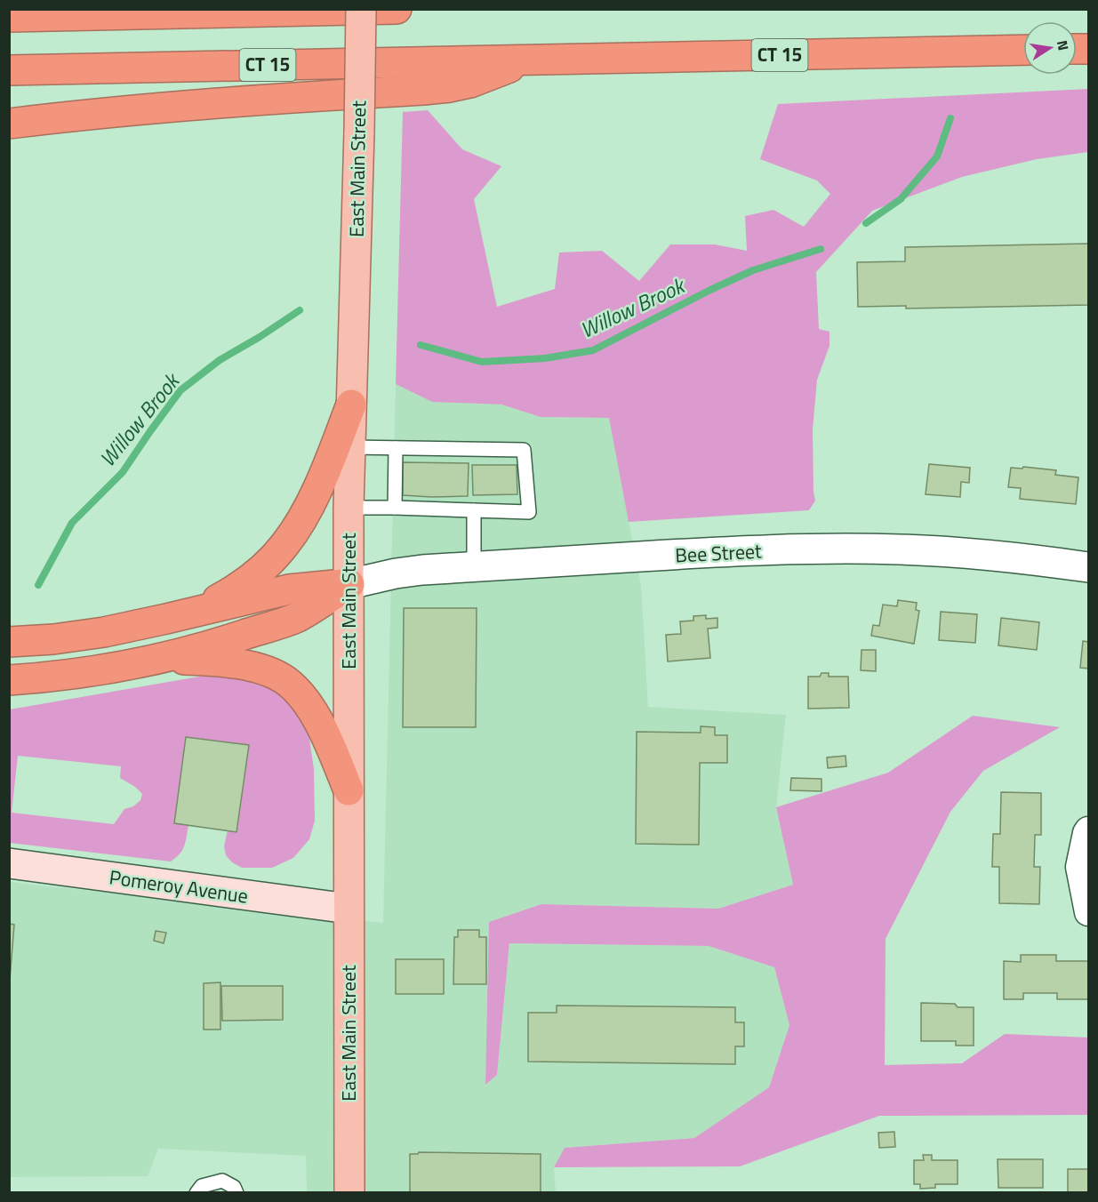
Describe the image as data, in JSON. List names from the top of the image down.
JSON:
{
  "streets": {
    "highway": ["CT 15"],
    "main road": ["East Main Street", "Pomeroy Avenue"],
    "street": ["Bee Street"]
  },
  "crossings": [
    ["East Main Street", "Bee Street"],
    ["East Main Street", "Pomeroy Avenue"]
  ],
  "water": ["Willow Brook"],
  "north": "right"
}
